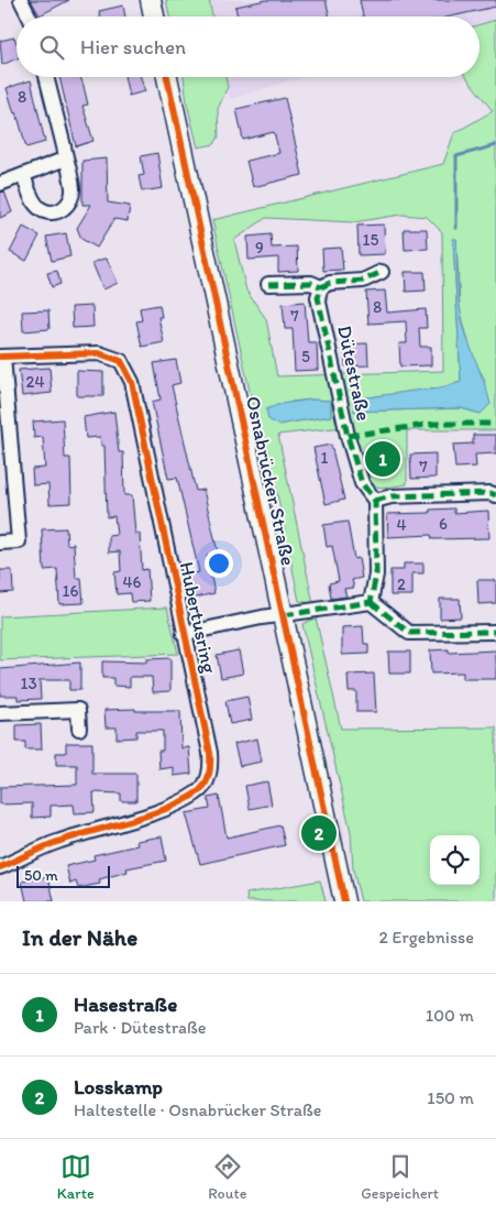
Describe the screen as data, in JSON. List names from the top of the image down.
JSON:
{
  "streets": {
    "street": ["Dütestraße", "Osnabrücker Straße", "Hubertusring"]
  },
  "crossings": [
    ["Osnabrücker Straße", "Hubertusring"]
  ],
  "house_numbers": [
    "8",
    "15",
    "9",
    "8",
    "7",
    "5",
    "24",
    "1",
    "7",
    "6",
    "4",
    "46",
    "2",
    "16",
    "13"
  ],
  "scale_bar": "50 m",
  "page": {
    "search": "Hier suchen",
    "pins": ["1", "2"],
    "scale": "50 m",
    "heading": ["In der Nähe", "2 Ergebnisse"],
    "list": [
      {
        "mark": "1",
        "name": "Hasestraße",
        "note": "Park · Dütestraße",
        "value": "100 m"
      },
      {
        "mark": "2",
        "name": "Losskamp",
        "note": "Haltestelle · Osnabrücker Straße",
        "value": "150 m"
      }
    ],
    "nav": ["Karte", "Route", "Gespeichert"]
  }
}
